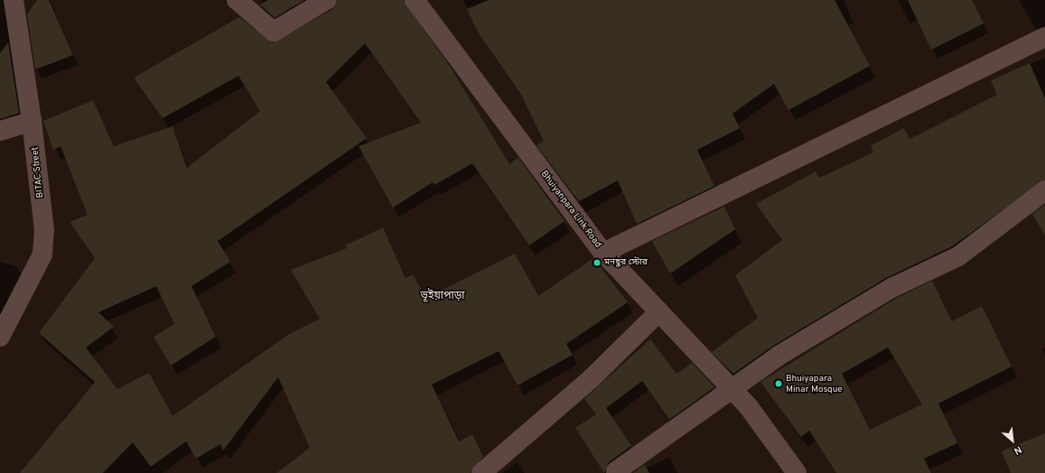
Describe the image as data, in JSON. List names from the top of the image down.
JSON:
{
  "streets": {
    "street": ["BITAC Street", "Bhuiyanpara Link Road"]
  },
  "districts": ["ভূইয়াপাড়া"],
  "places": ["মনছুর স্টোর", "Bhuiyapara Minar Mosque"],
  "north": "bottom right"
}
